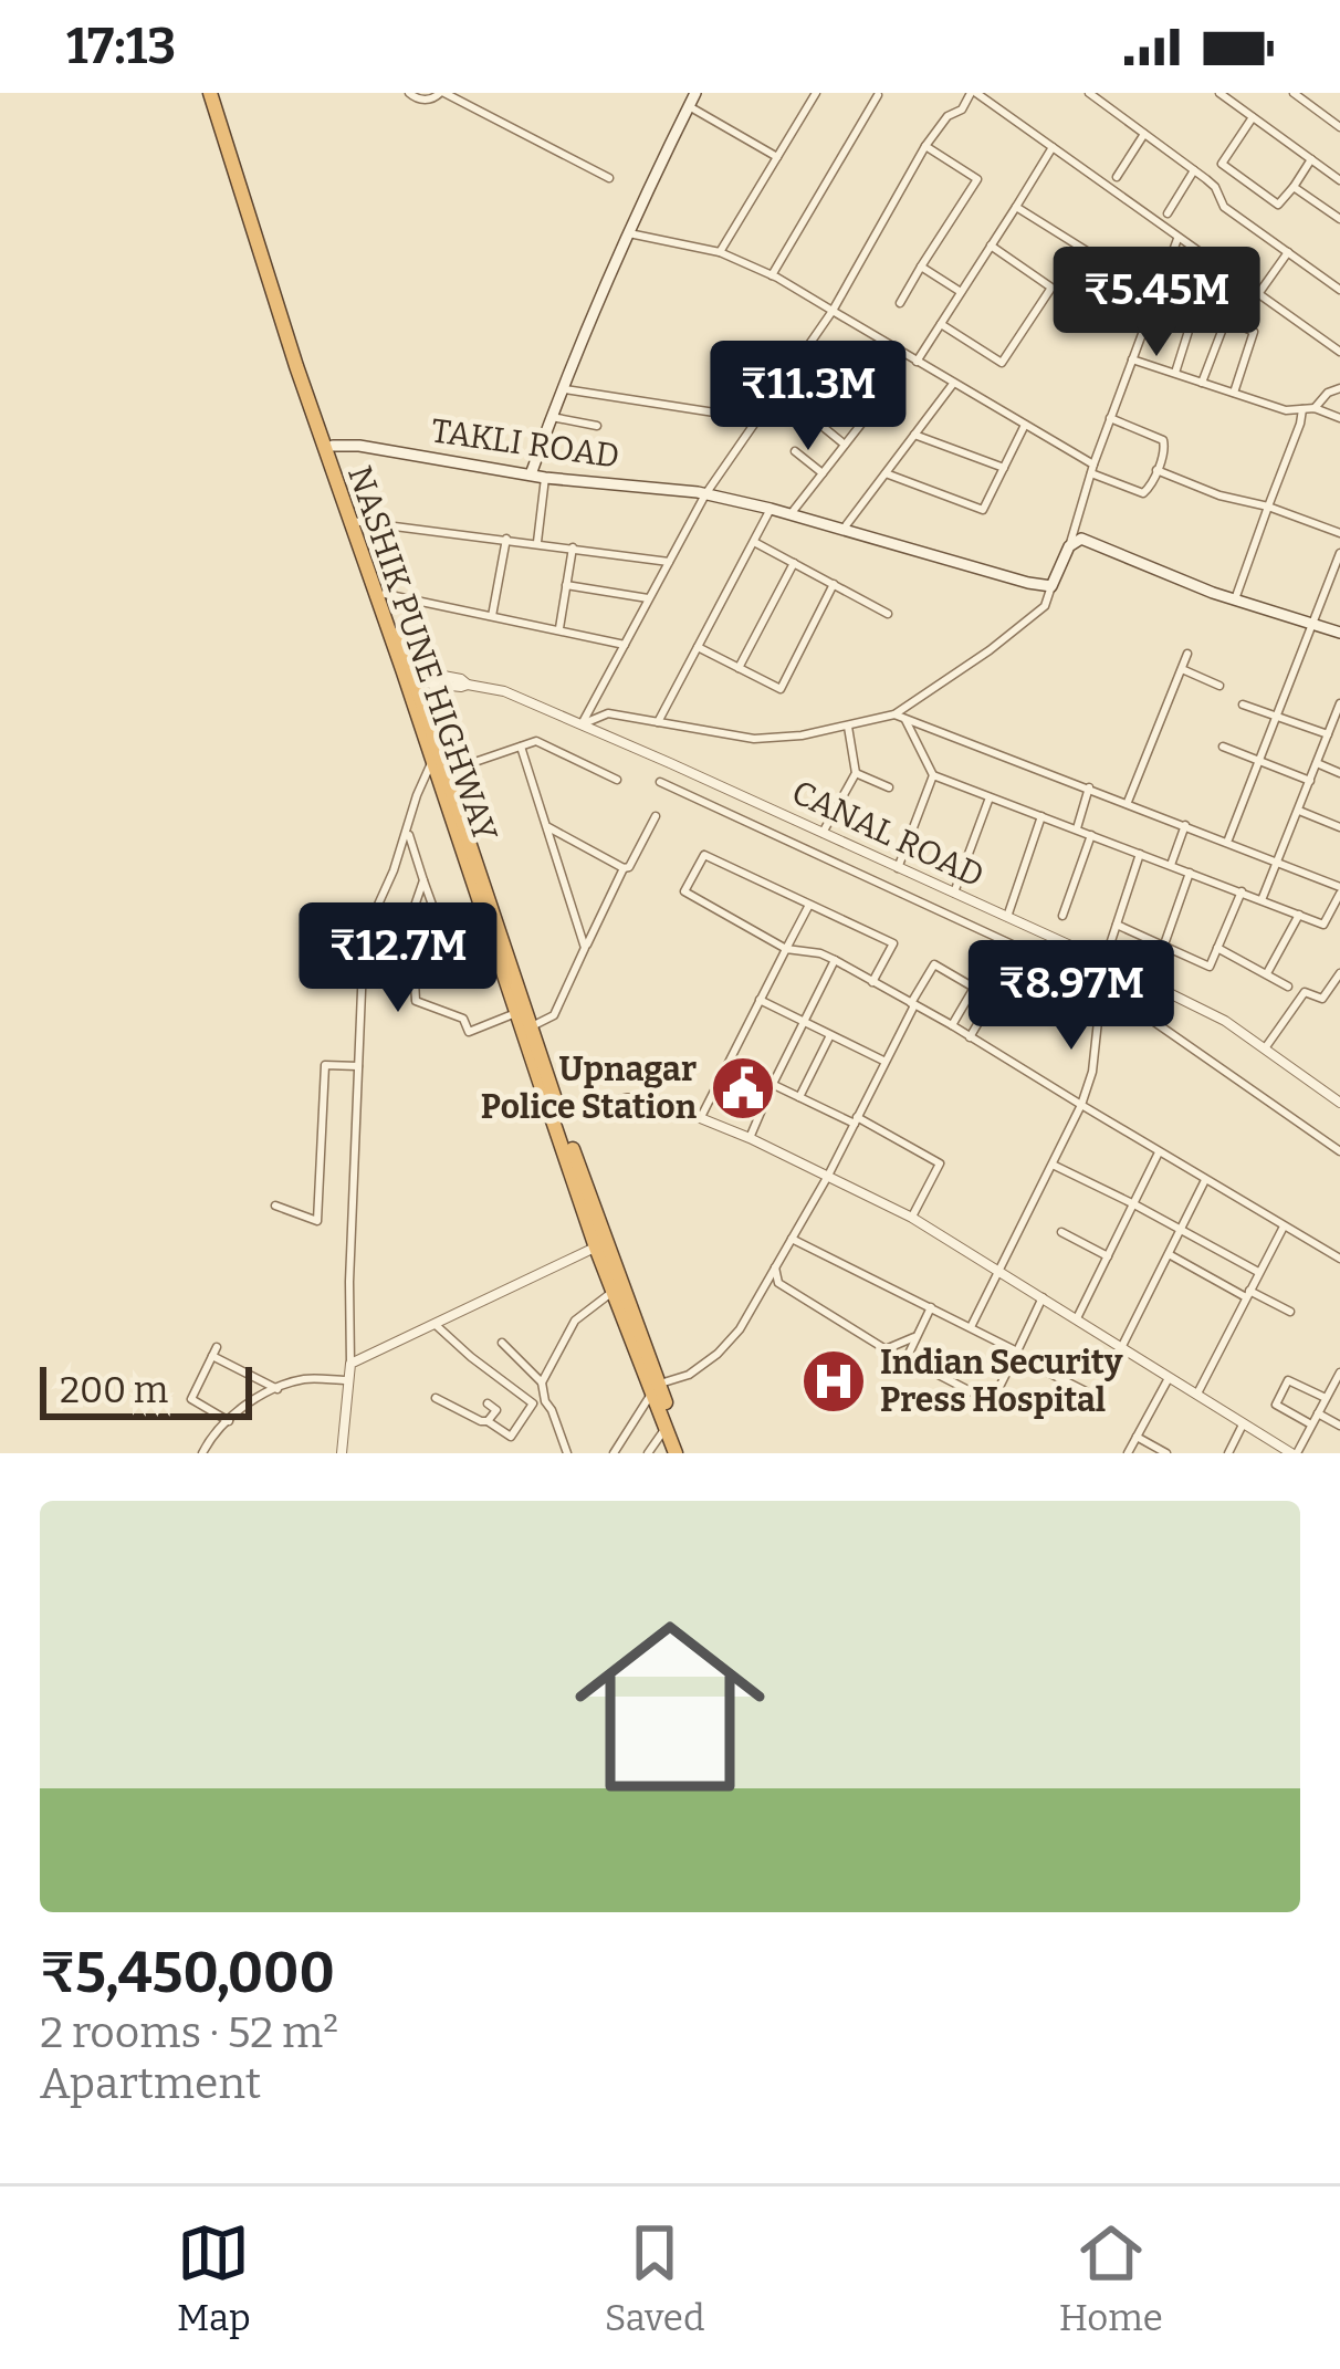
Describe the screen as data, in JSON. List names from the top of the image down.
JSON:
{
  "streets": {
    "highway": ["NASHIK PUNE HIGHWAY"],
    "main road": ["TAKLI ROAD"],
    "street": ["CANAL ROAD"]
  },
  "crossings": [
    ["TAKLI ROAD", "NASHIK PUNE HIGHWAY"],
    ["NASHIK PUNE HIGHWAY", "CANAL ROAD"]
  ],
  "places": {
    "public building": ["Upnagar Police Station"],
    "hospital": ["Indian Security Press Hospital"]
  },
  "scale_bar": "200 m",
  "page": {
    "status": "17:13",
    "price": [
      "₹5.45M",
      "₹11.3M",
      "₹12.7M",
      "₹8.97M"
    ],
    "scale": "200 m",
    "list": [
      {
        "name": "₹5,450,000",
        "note": "2 rooms · 52 m² · Apartment"
      }
    ],
    "tabs": ["Map", "Saved", "Home"]
  }
}
